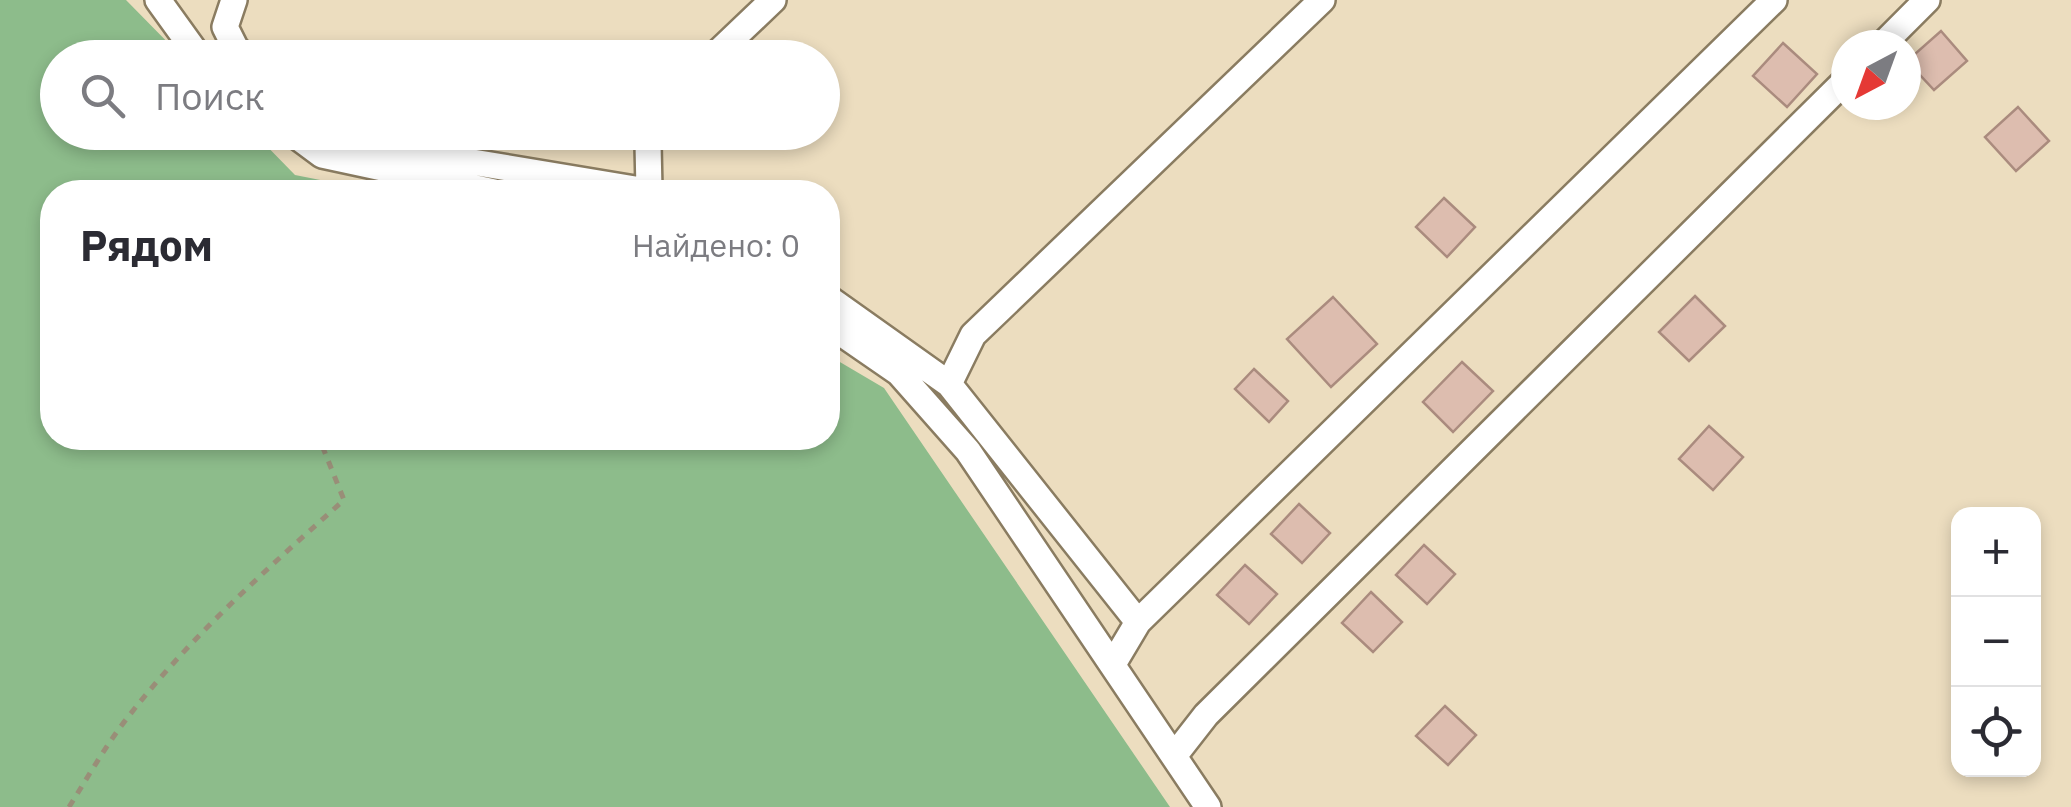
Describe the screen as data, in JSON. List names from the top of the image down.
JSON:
{
  "north": "bottom left",
  "page": {
    "search": "Поиск",
    "heading": ["Рядом", "Найдено: 0"],
    "map_buttons": ["+", "−"]
  }
}
